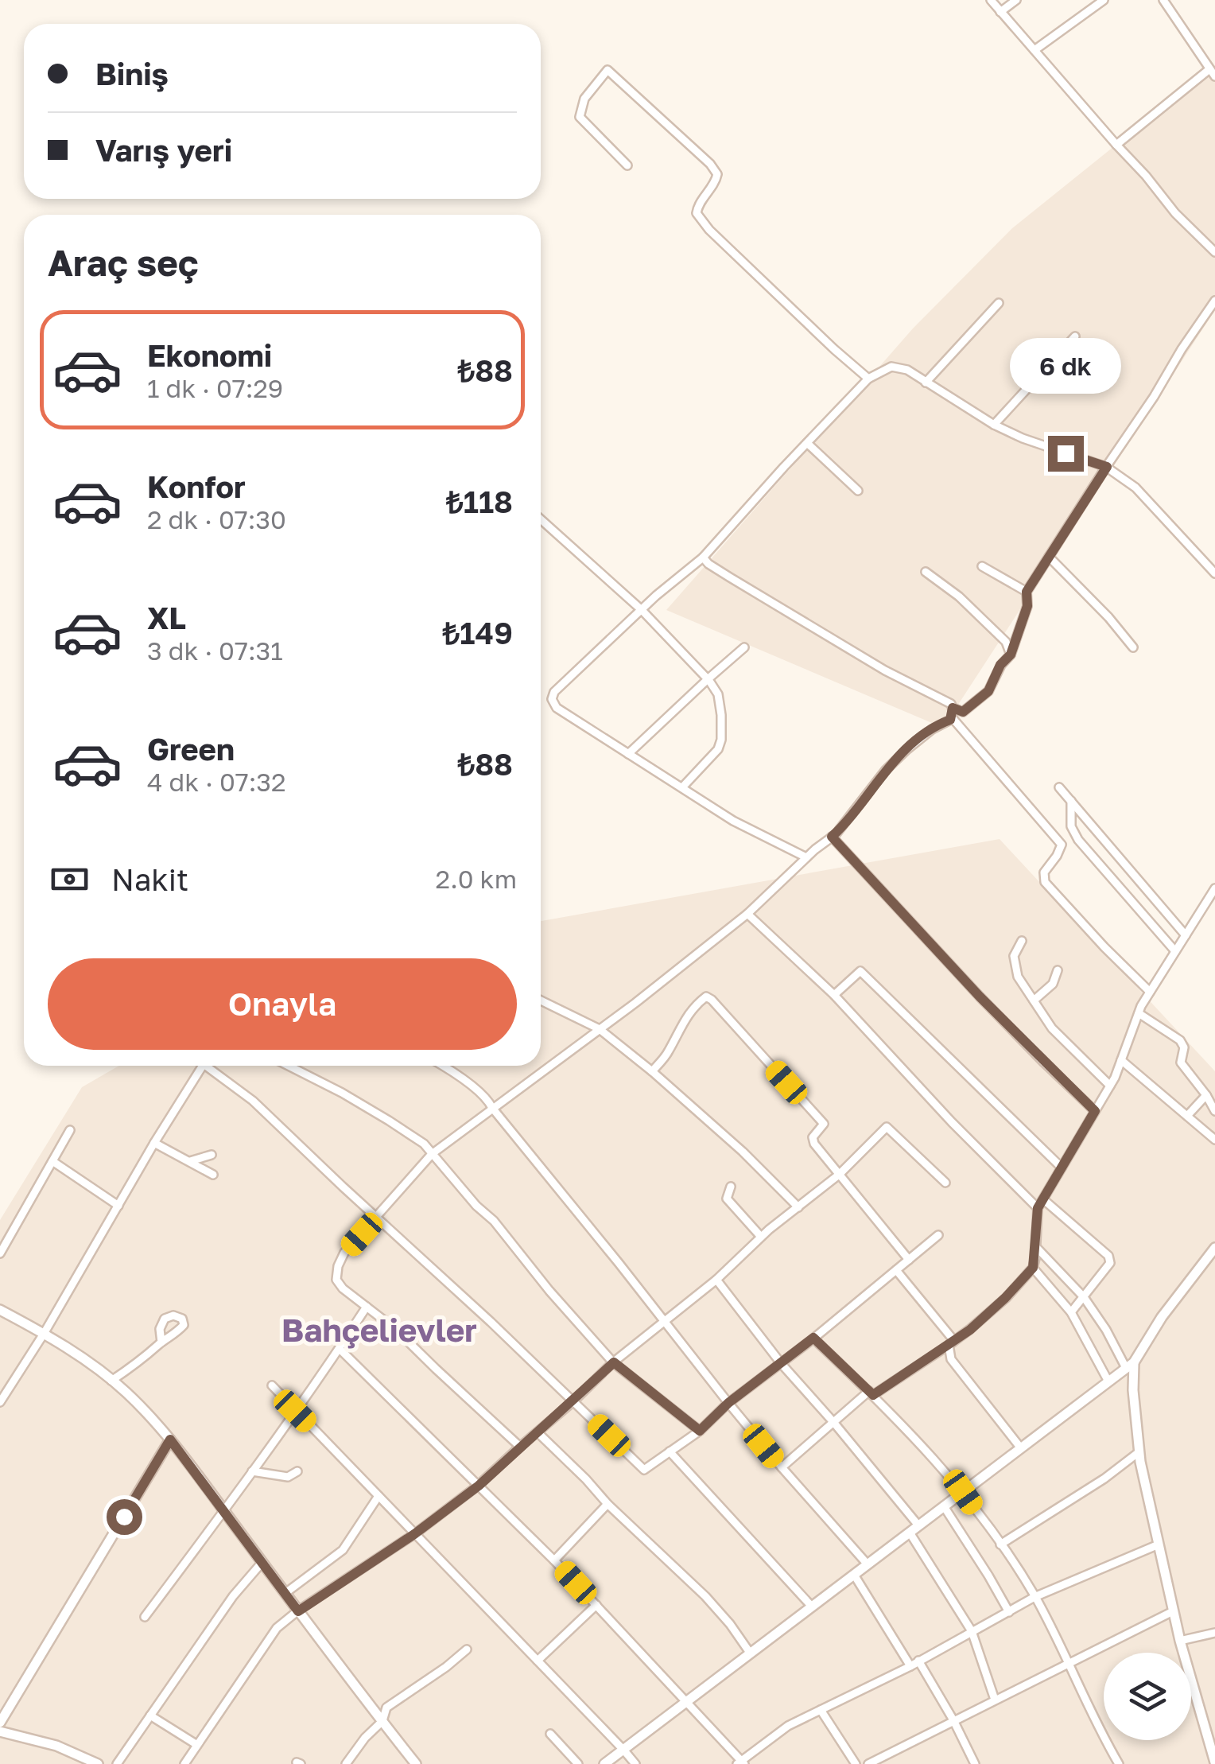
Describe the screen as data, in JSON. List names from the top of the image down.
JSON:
{
  "districts": ["Bahçelievler"],
  "page": {
    "banner": ["Biniş", "Varış yeri"],
    "heading": "Araç seç",
    "list": [
      {
        "name": "Ekonomi",
        "note": "1 dk · 07:29",
        "value": "₺88"
      },
      {
        "name": "Konfor",
        "note": "2 dk · 07:30",
        "value": "₺118"
      },
      {
        "name": "XL",
        "note": "3 dk · 07:31",
        "value": "₺149"
      },
      {
        "name": "Green",
        "note": "4 dk · 07:32",
        "value": "₺88"
      }
    ],
    "bubble": "6 dk",
    "pay": ["Nakit", "2.0 km"],
    "buttons": "Onayla"
  }
}
